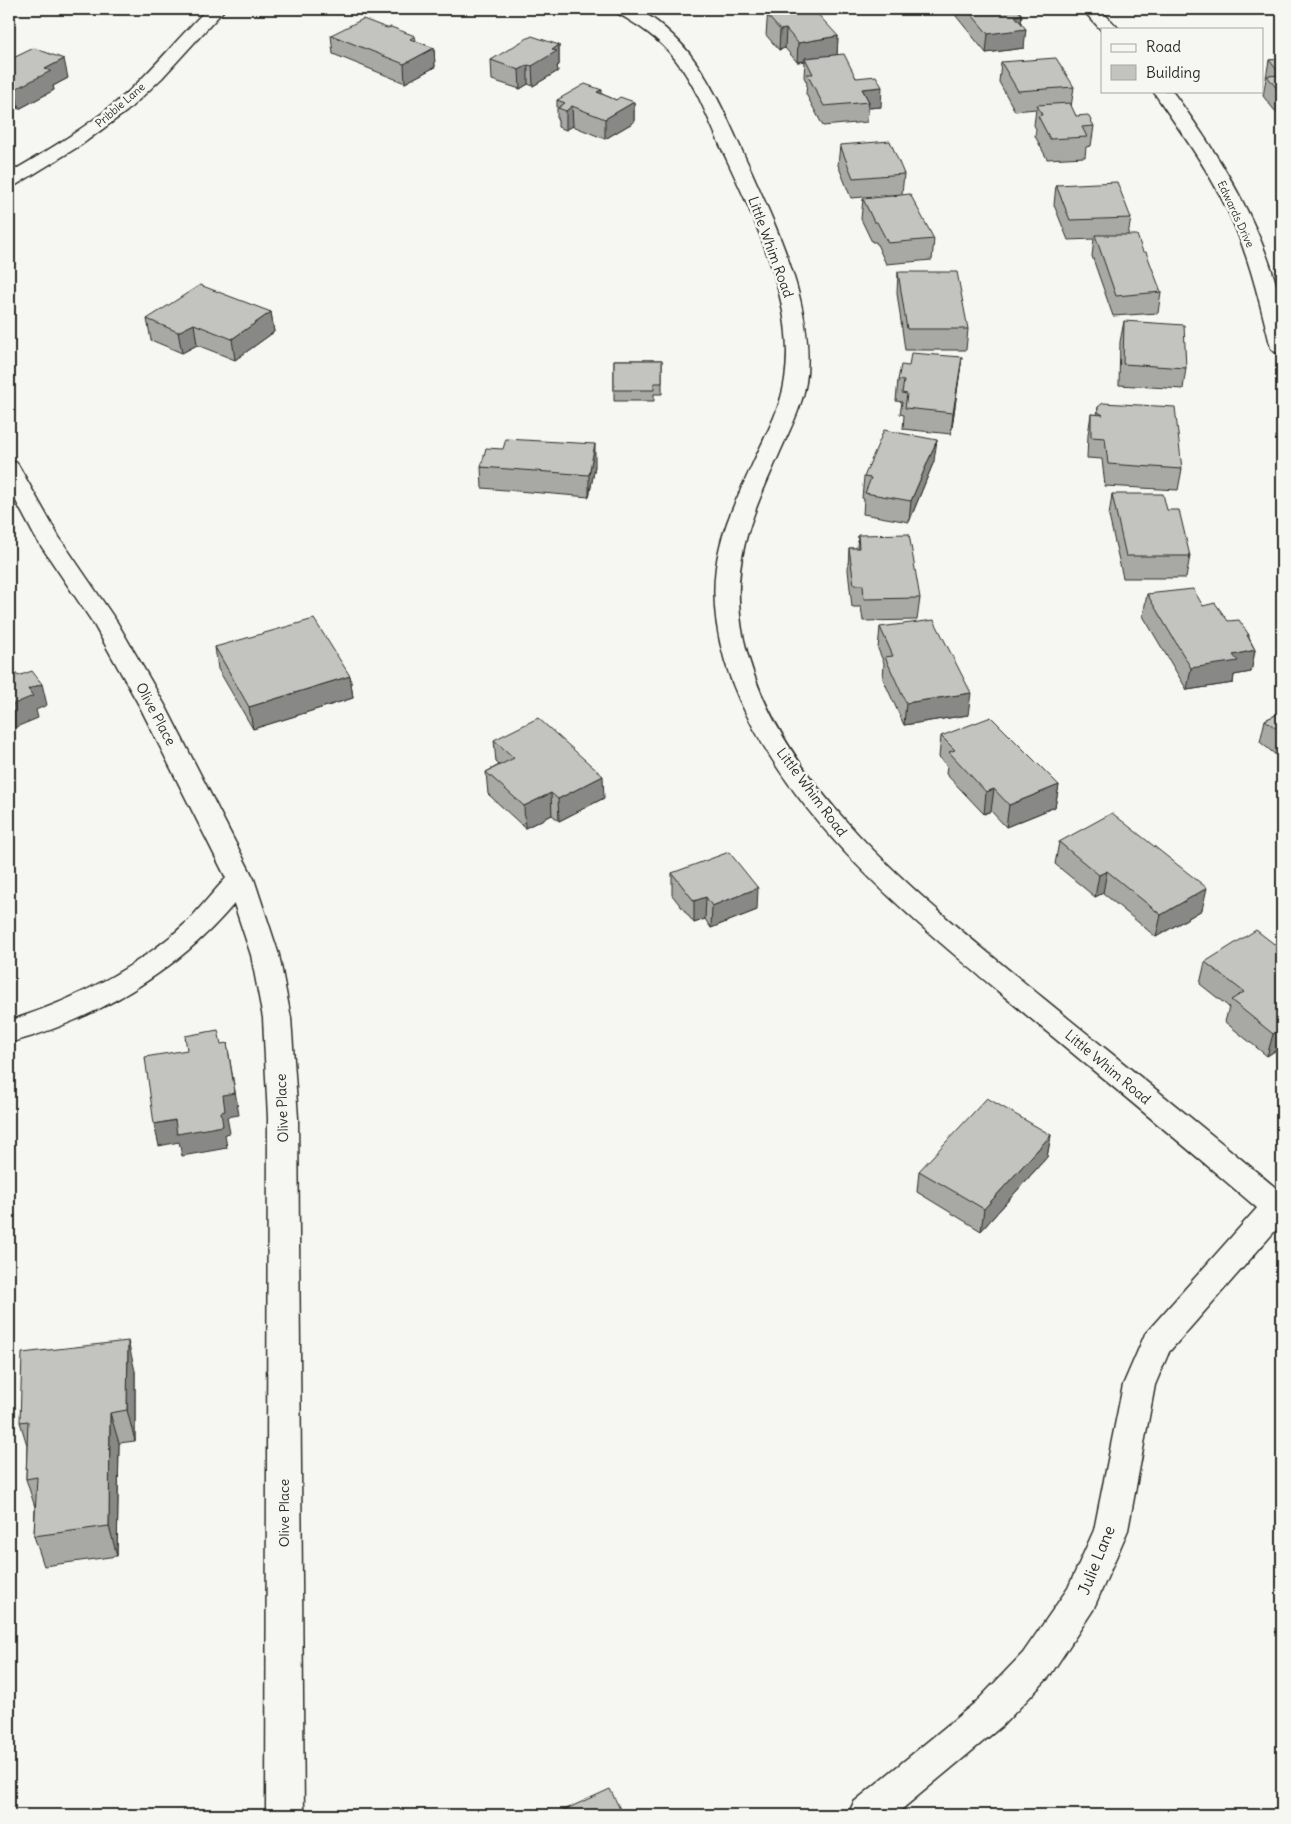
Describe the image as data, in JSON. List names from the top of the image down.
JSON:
{
  "streets": {
    "street": [
      "Pribble Lane",
      "Edwards Drive",
      "Little Whim Road",
      "Olive Place",
      "Julie Lane"
    ]
  },
  "crossings": [
    ["Little Whim Road", "Julie Lane"]
  ],
  "legend": ["Road", "Building"]
}
